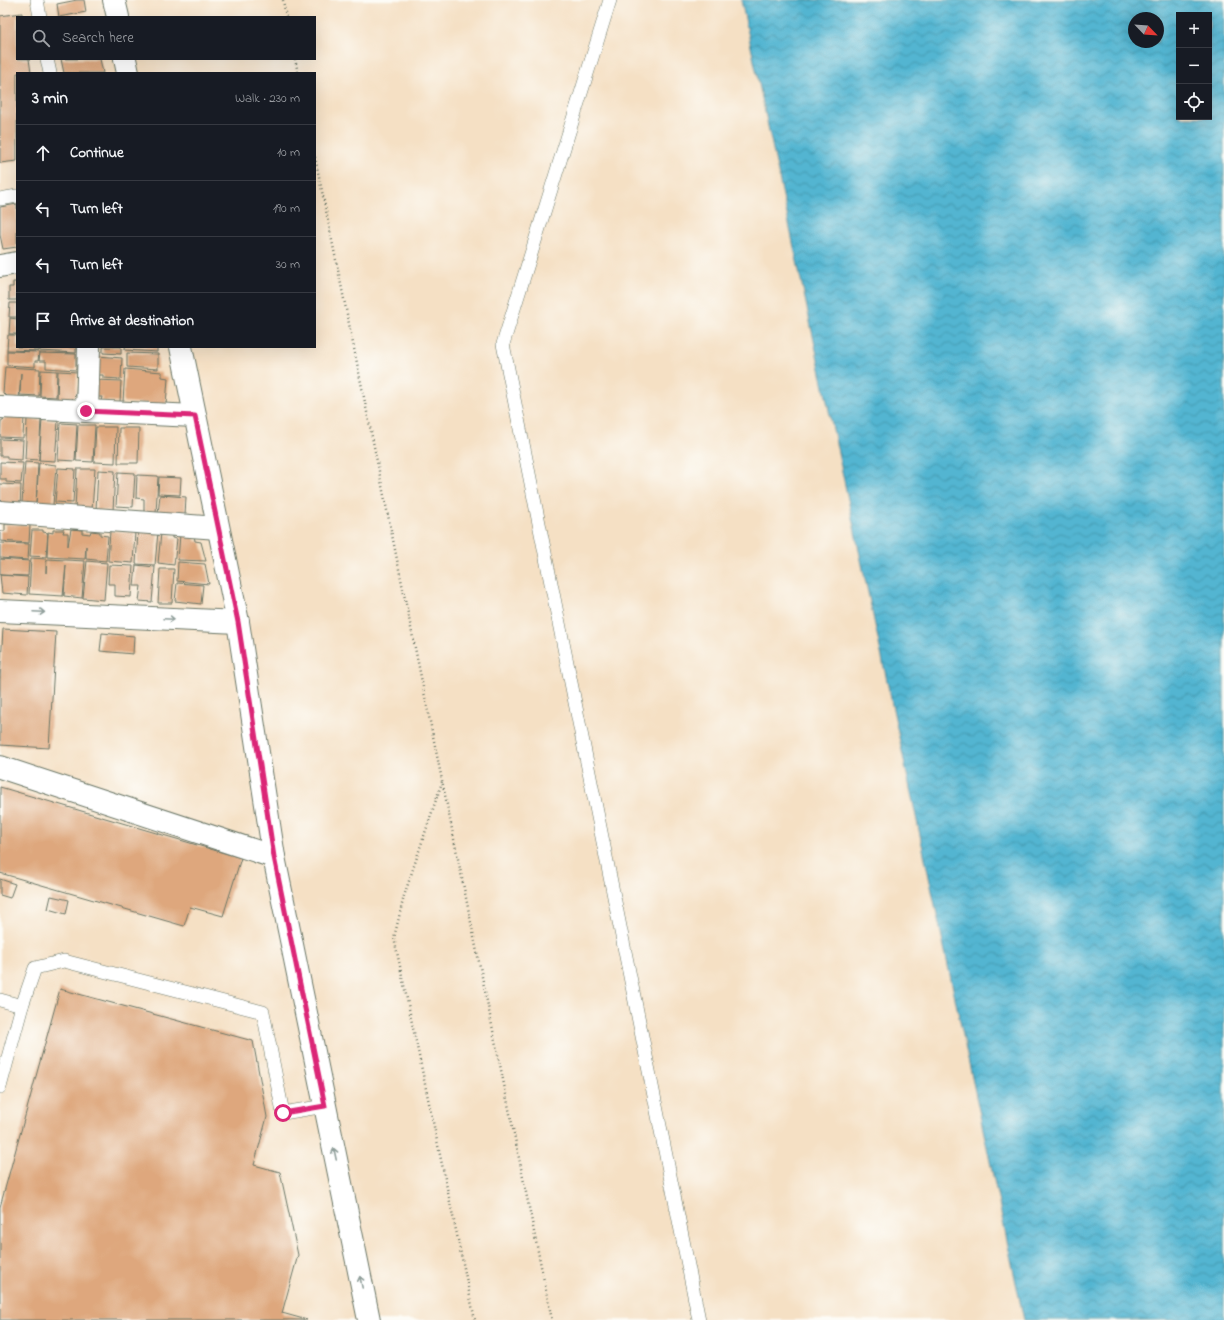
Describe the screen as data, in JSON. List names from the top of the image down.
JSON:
{
  "north": "bottom right",
  "page": {
    "map_buttons": ["+", "−"],
    "search": "Search here",
    "heading": ["3 min", "Walk · 230 m"],
    "list": [
      ["Continue", "10 m"],
      ["Turn left", "190 m"],
      ["Turn left", "30 m"],
      "Arrive at destination"
    ]
  }
}
